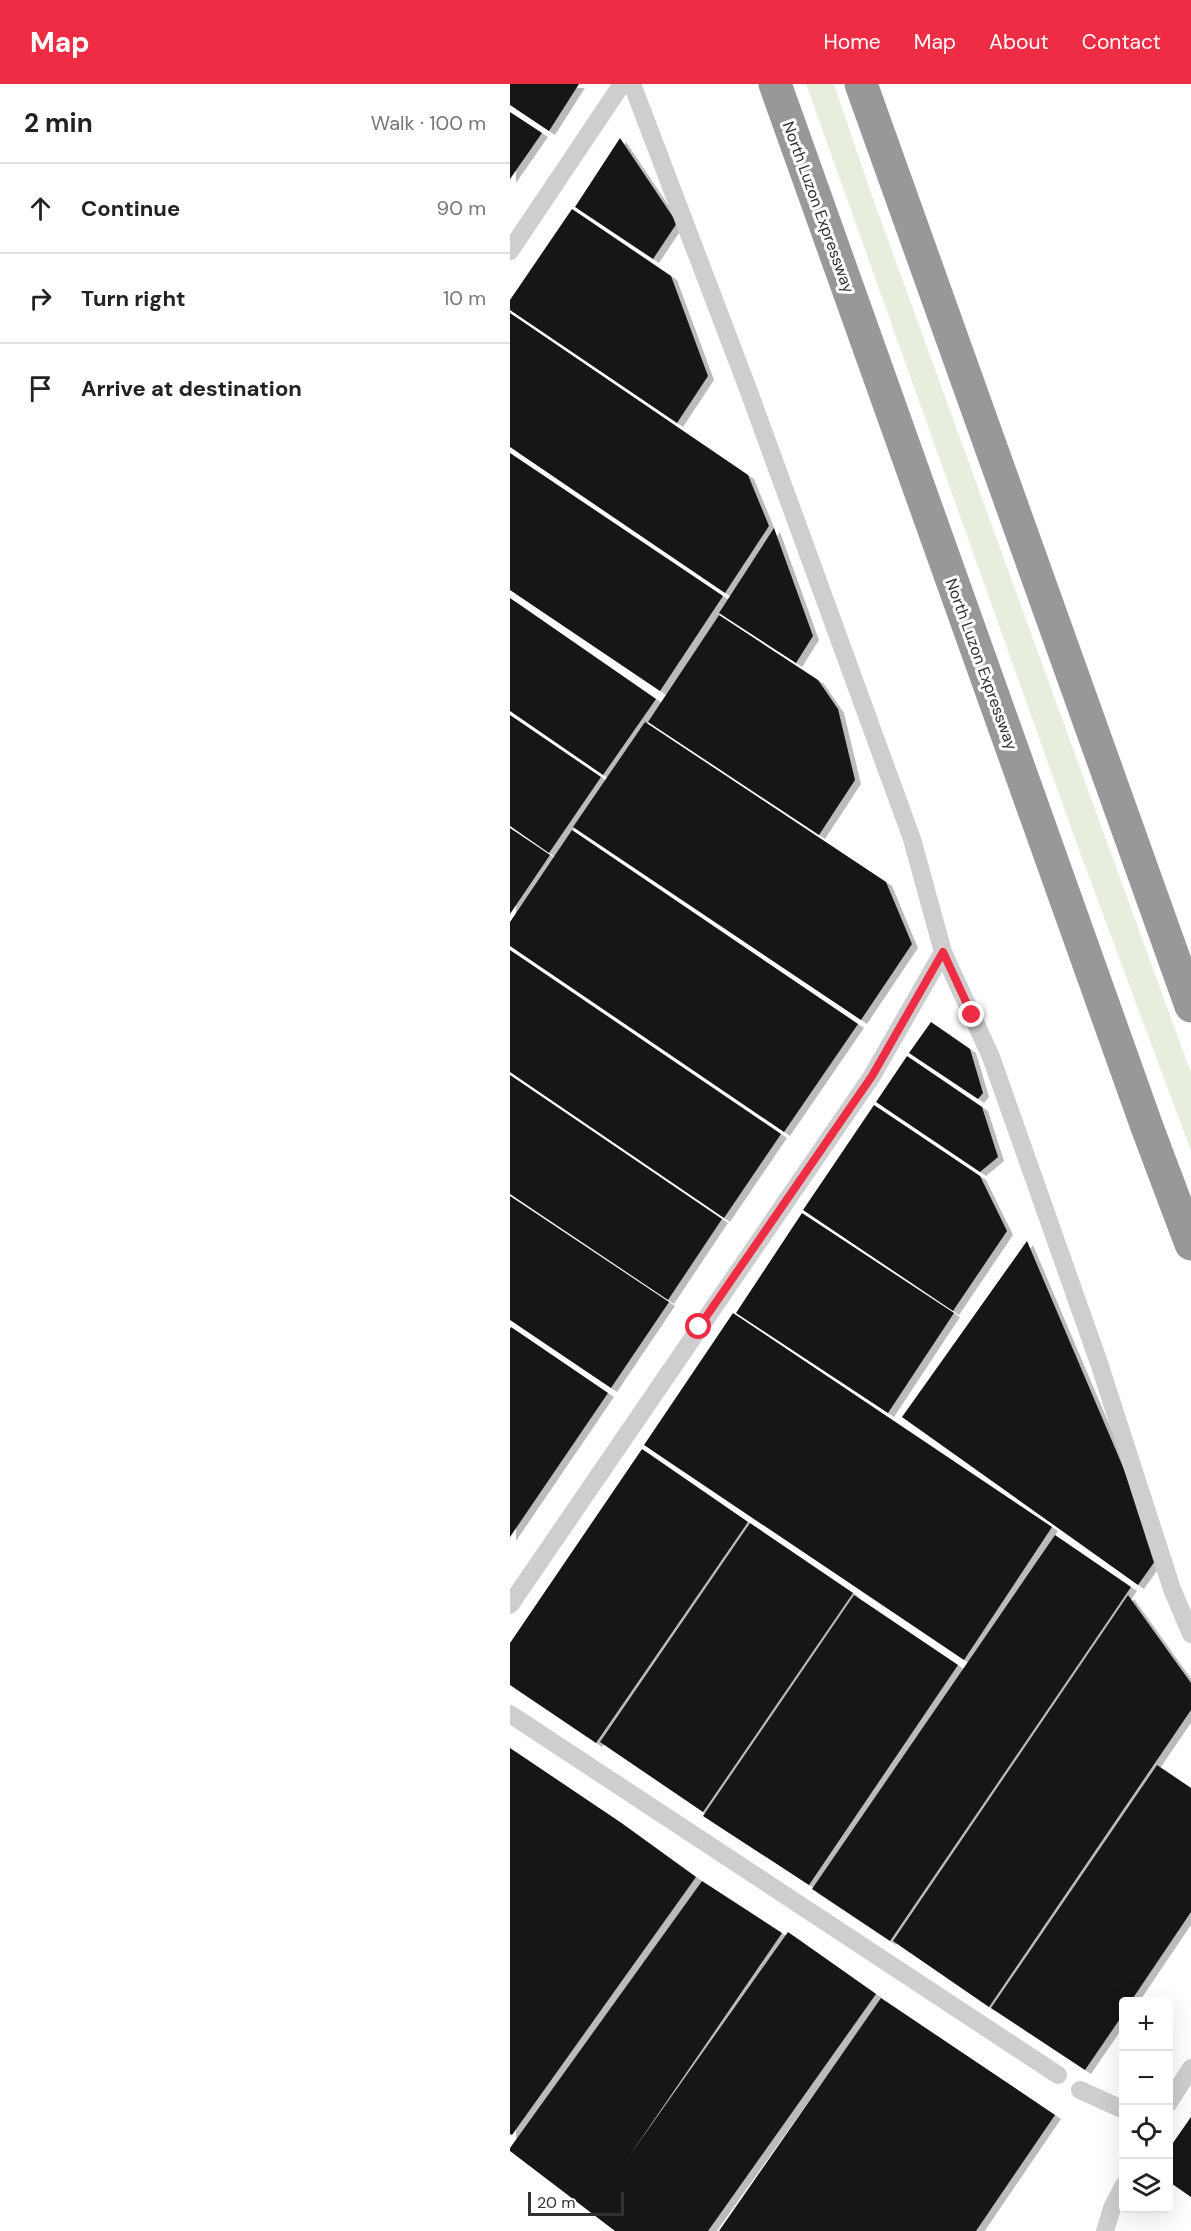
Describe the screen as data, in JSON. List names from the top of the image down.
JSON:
{
  "streets": {
    "highway": ["North Luzon Expressway"]
  },
  "scale_bar": "20 m",
  "page": {
    "header": "Map",
    "nav": [
      "Home",
      "Map",
      "About",
      "Contact"
    ],
    "heading": ["2 min", "Walk · 100 m"],
    "list": [
      ["Continue", "90 m"],
      ["Turn right", "10 m"],
      "Arrive at destination"
    ],
    "map_buttons": ["+", "−"],
    "scale": "20 m"
  }
}
